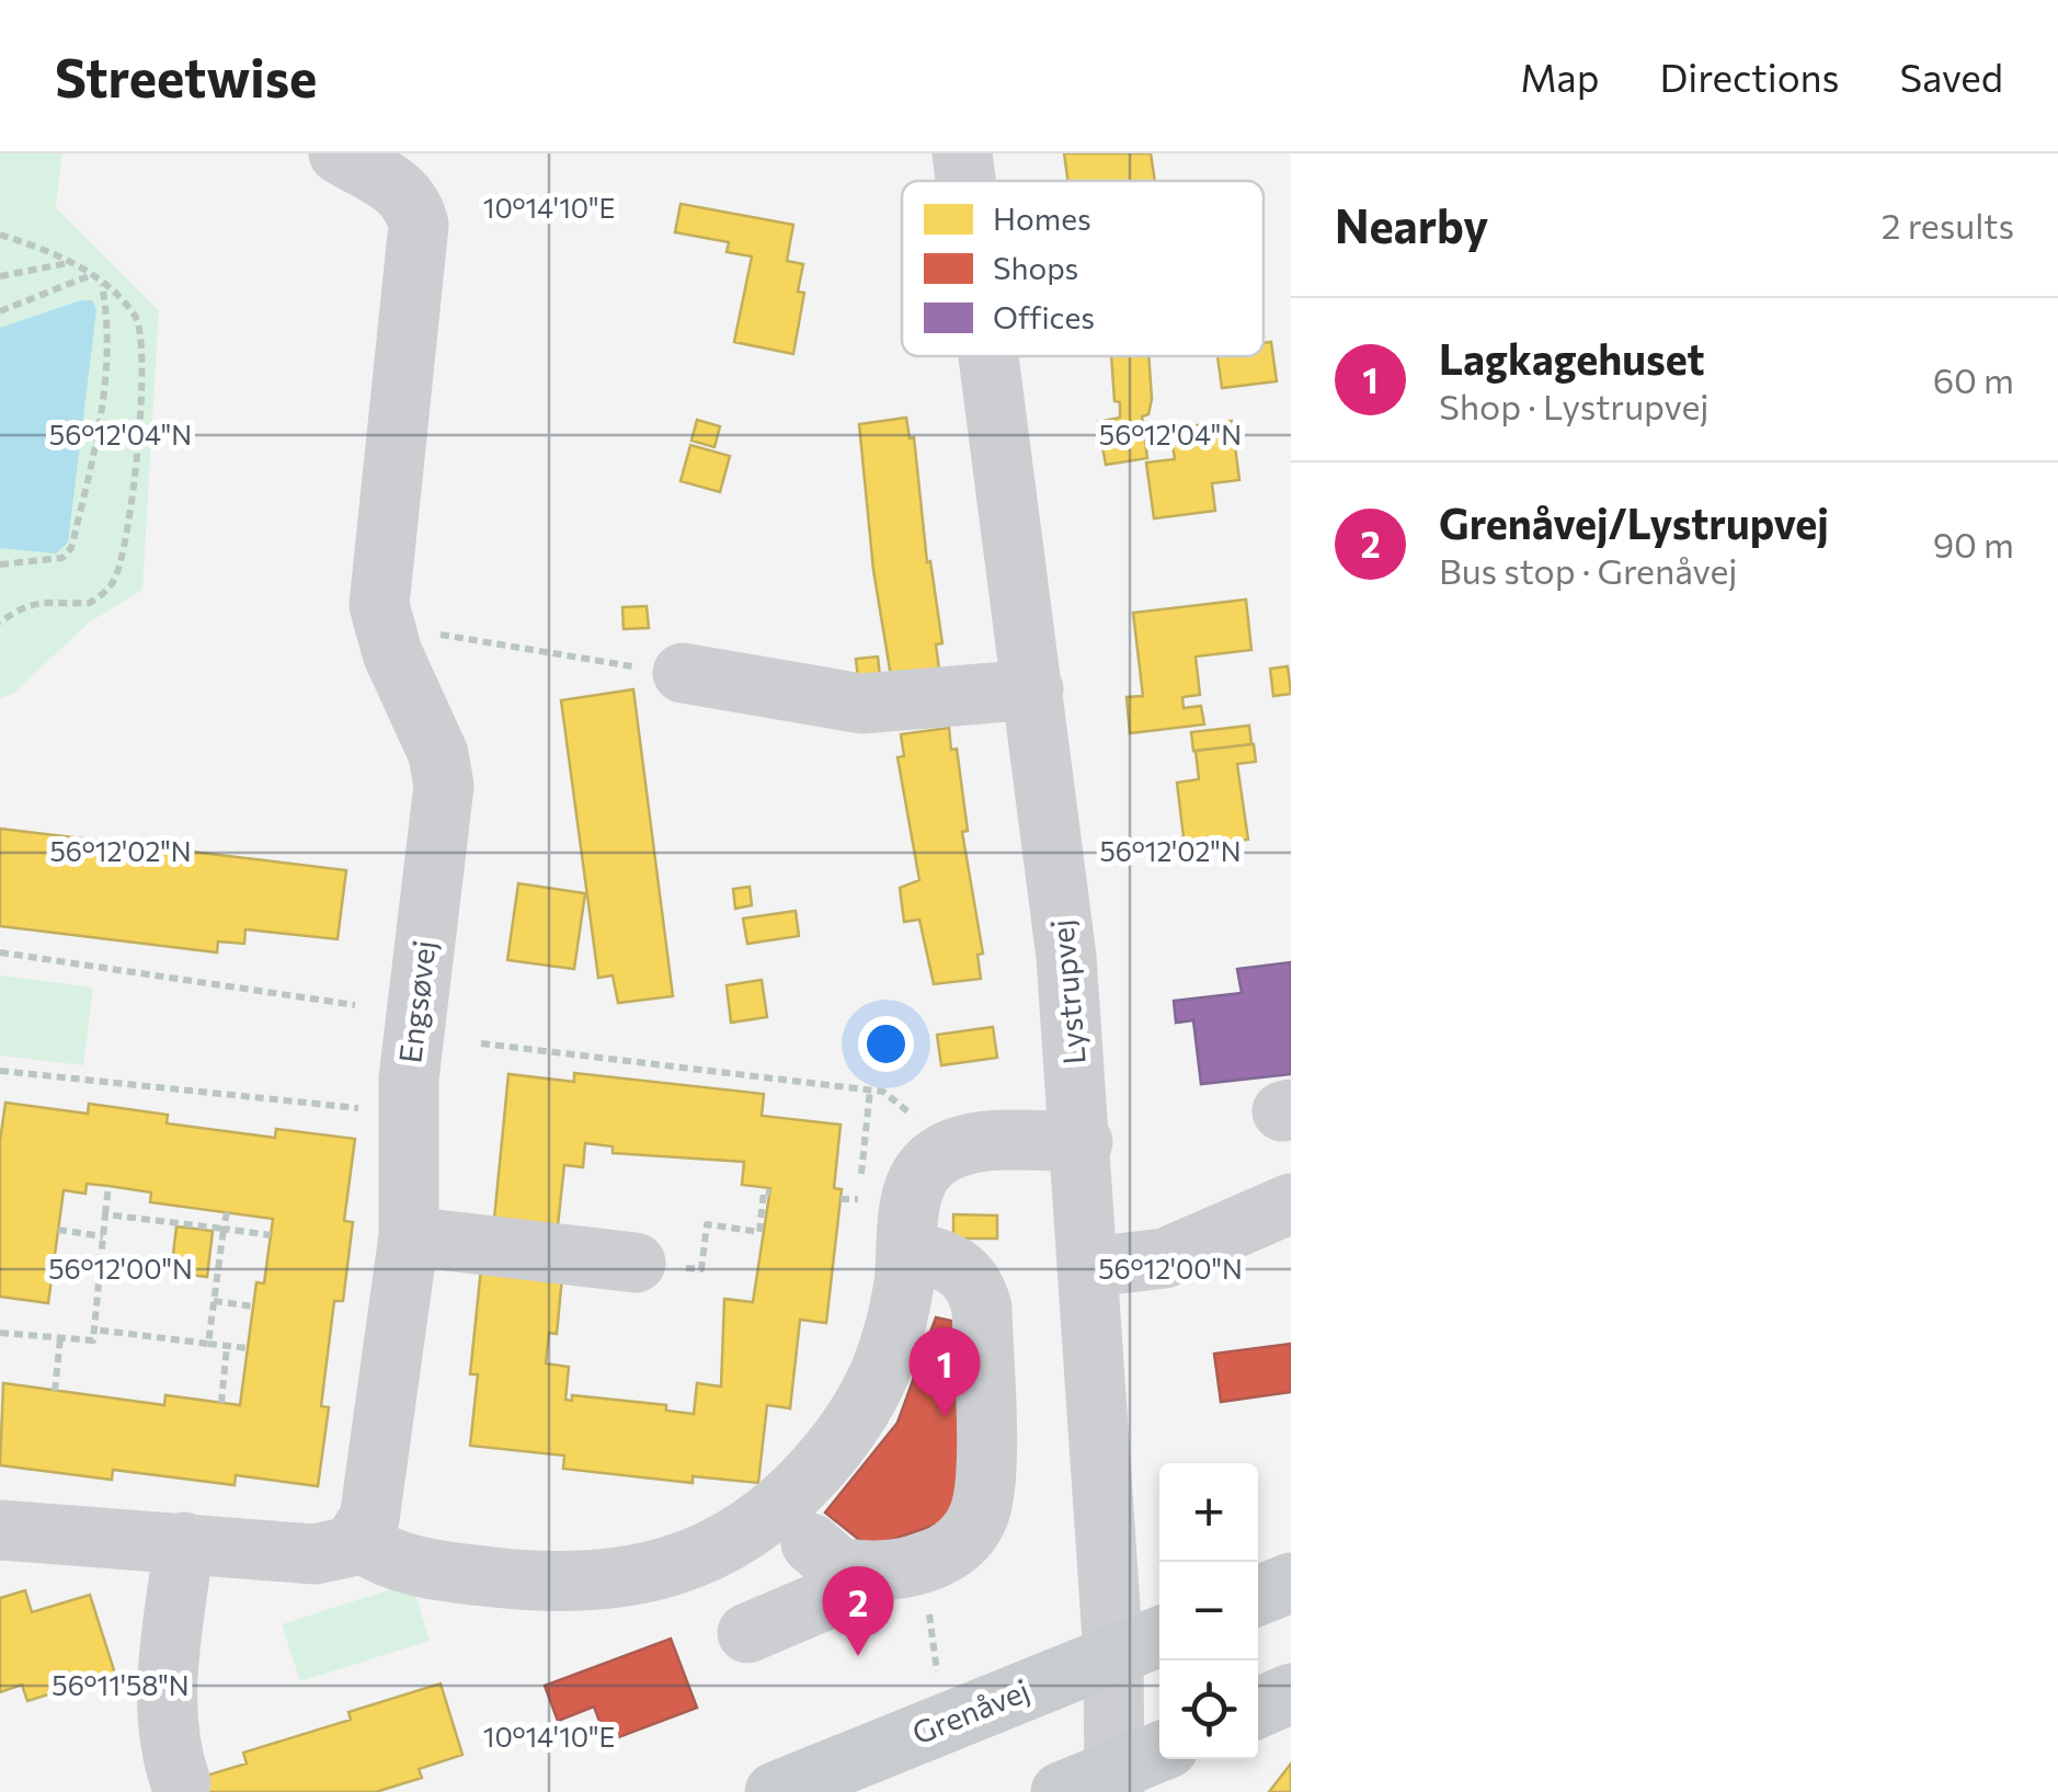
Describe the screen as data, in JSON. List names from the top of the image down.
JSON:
{
  "streets": {
    "main road": ["Grenåvej"],
    "street": ["Lystrupvej", "Engsøvej"]
  },
  "crossings": [
    ["Lystrupvej", "Grenåvej"]
  ],
  "legend": ["Homes", "Shops", "Offices"],
  "page": {
    "header": "Streetwise",
    "nav": ["Map", "Directions", "Saved"],
    "heading": ["Nearby", "2 results"],
    "list": [
      {
        "mark": "1",
        "name": "Lagkagehuset",
        "note": "Shop · Lystrupvej",
        "value": "60 m"
      },
      {
        "mark": "2",
        "name": "Grenåvej/Lystrupvej",
        "note": "Bus stop · Grenåvej",
        "value": "90 m"
      }
    ],
    "pins": ["1", "2"],
    "map_buttons": ["+", "−"]
  },
  "coordinates": [
    "10°14'10\"E",
    "56°12'04\"N",
    "56°12'02\"N",
    "56°12'00\"N",
    "56°11'58\"N"
  ]
}
